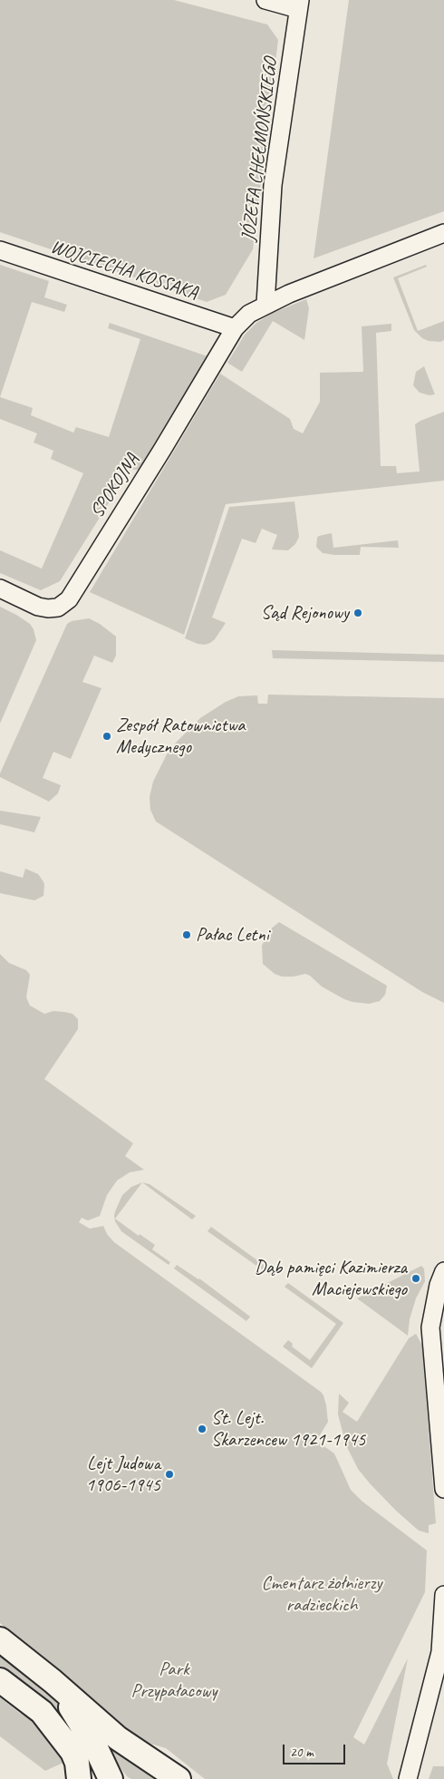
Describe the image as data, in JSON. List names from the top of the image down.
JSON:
{
  "streets": {
    "street": ["JÓZEFA CHEŁMOŃSKIEGO", "WOJCIECHA KOSSAKA", "SPOKOJNA"]
  },
  "crossings": [
    ["JÓZEFA CHEŁMOŃSKIEGO", "SPOKOJNA"],
    ["WOJCIECHA KOSSAKA", "SPOKOJNA"]
  ],
  "parks": ["Cmentarz żołnierzy radzieckich", "Park Przypałacowy"],
  "places": [
    "Sąd Rejonowy",
    "Zespół Ratownictwa Medycznego",
    "Pałac Letni",
    "Dąb pamięci Kazimierza Maciejewskiego",
    "St. Lejt. Skarzencew 1921-1945",
    "Lejt Judowa 1906-1945"
  ],
  "scale_bar": "20 m"
}
